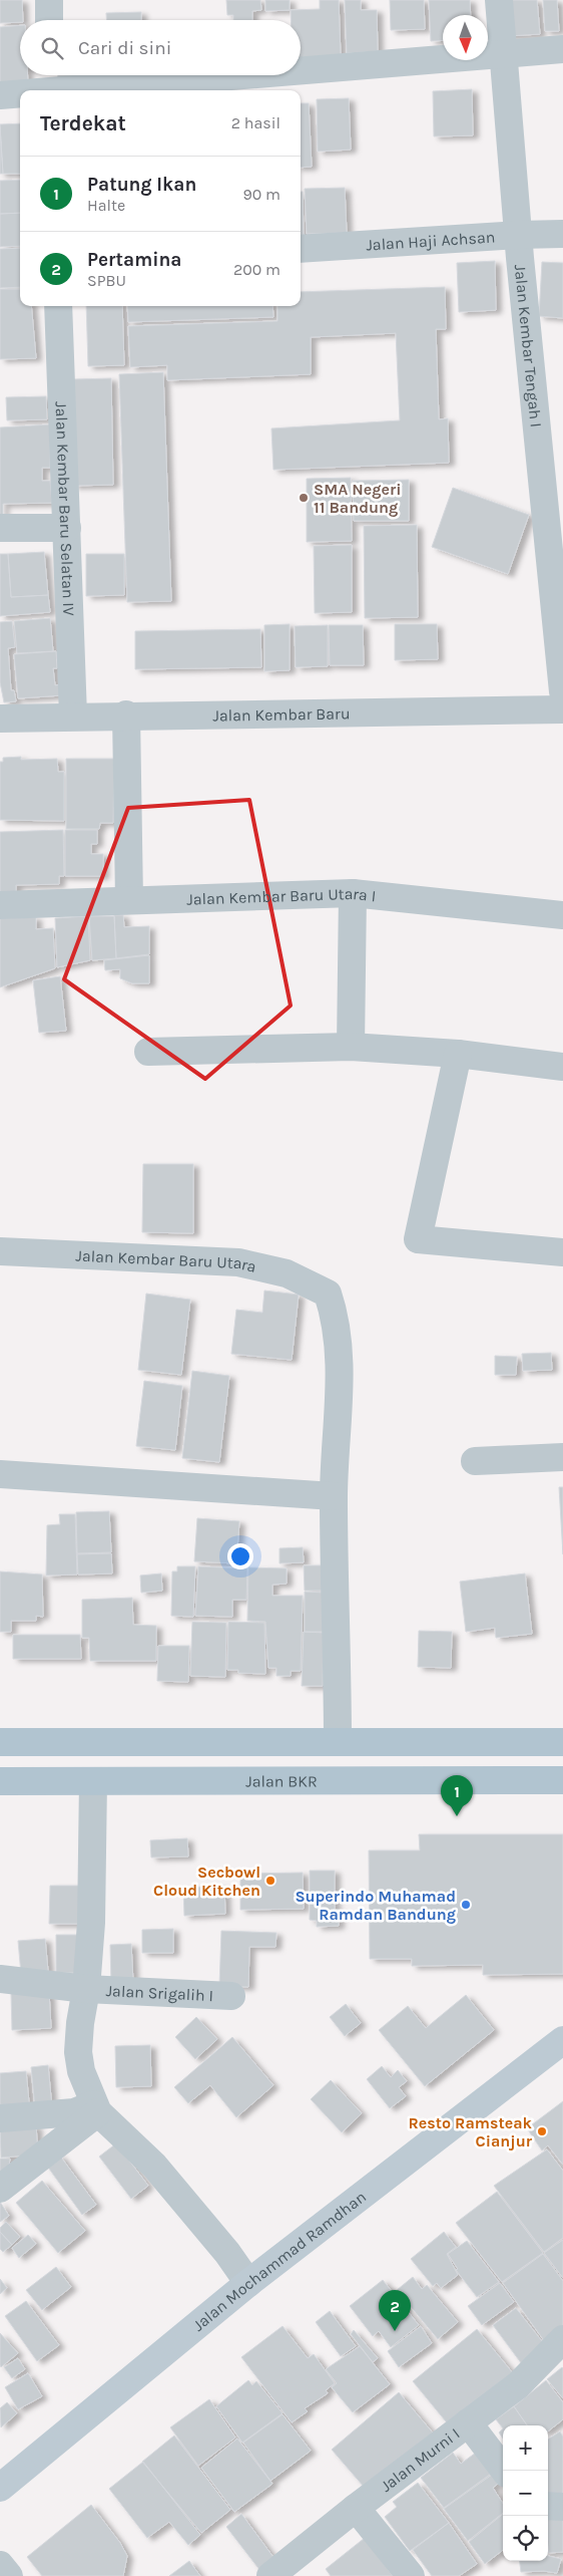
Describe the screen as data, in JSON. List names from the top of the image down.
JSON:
{
  "streets": {
    "main road": ["Jalan BKR", "Jalan Mochammad Ramdhan"],
    "street": [
      "Jalan Haji Achsan",
      "Jalan Kembar Tengah I",
      "Jalan Kembar Baru Selatan IV",
      "Jalan Kembar Baru",
      "Jalan Kembar Baru Utara I",
      "Jalan Kembar Baru Utara",
      "Jalan Srigalih I",
      "Jalan Murni I"
    ]
  },
  "crossings": [
    ["Jalan Haji Achsan", "Jalan Kembar Tengah I"],
    ["Jalan Kembar Baru Selatan IV", "Jalan Kembar Baru"]
  ],
  "places": [
    "SMA Negeri 11 Bandung",
    "Secbowl Cloud Kitchen",
    "Superindo Muhamad Ramdan Bandung",
    "Resto Ramsteak Cianjur"
  ],
  "north": "bottom",
  "page": {
    "search": "Cari di sini",
    "heading": ["Terdekat", "2 hasil"],
    "list": [
      {
        "mark": "1",
        "name": "Patung Ikan",
        "note": "Halte",
        "value": "90 m"
      },
      {
        "mark": "2",
        "name": "Pertamina",
        "note": "SPBU",
        "value": "200 m"
      }
    ],
    "pins": ["1", "2"],
    "map_buttons": ["+", "−"]
  }
}
